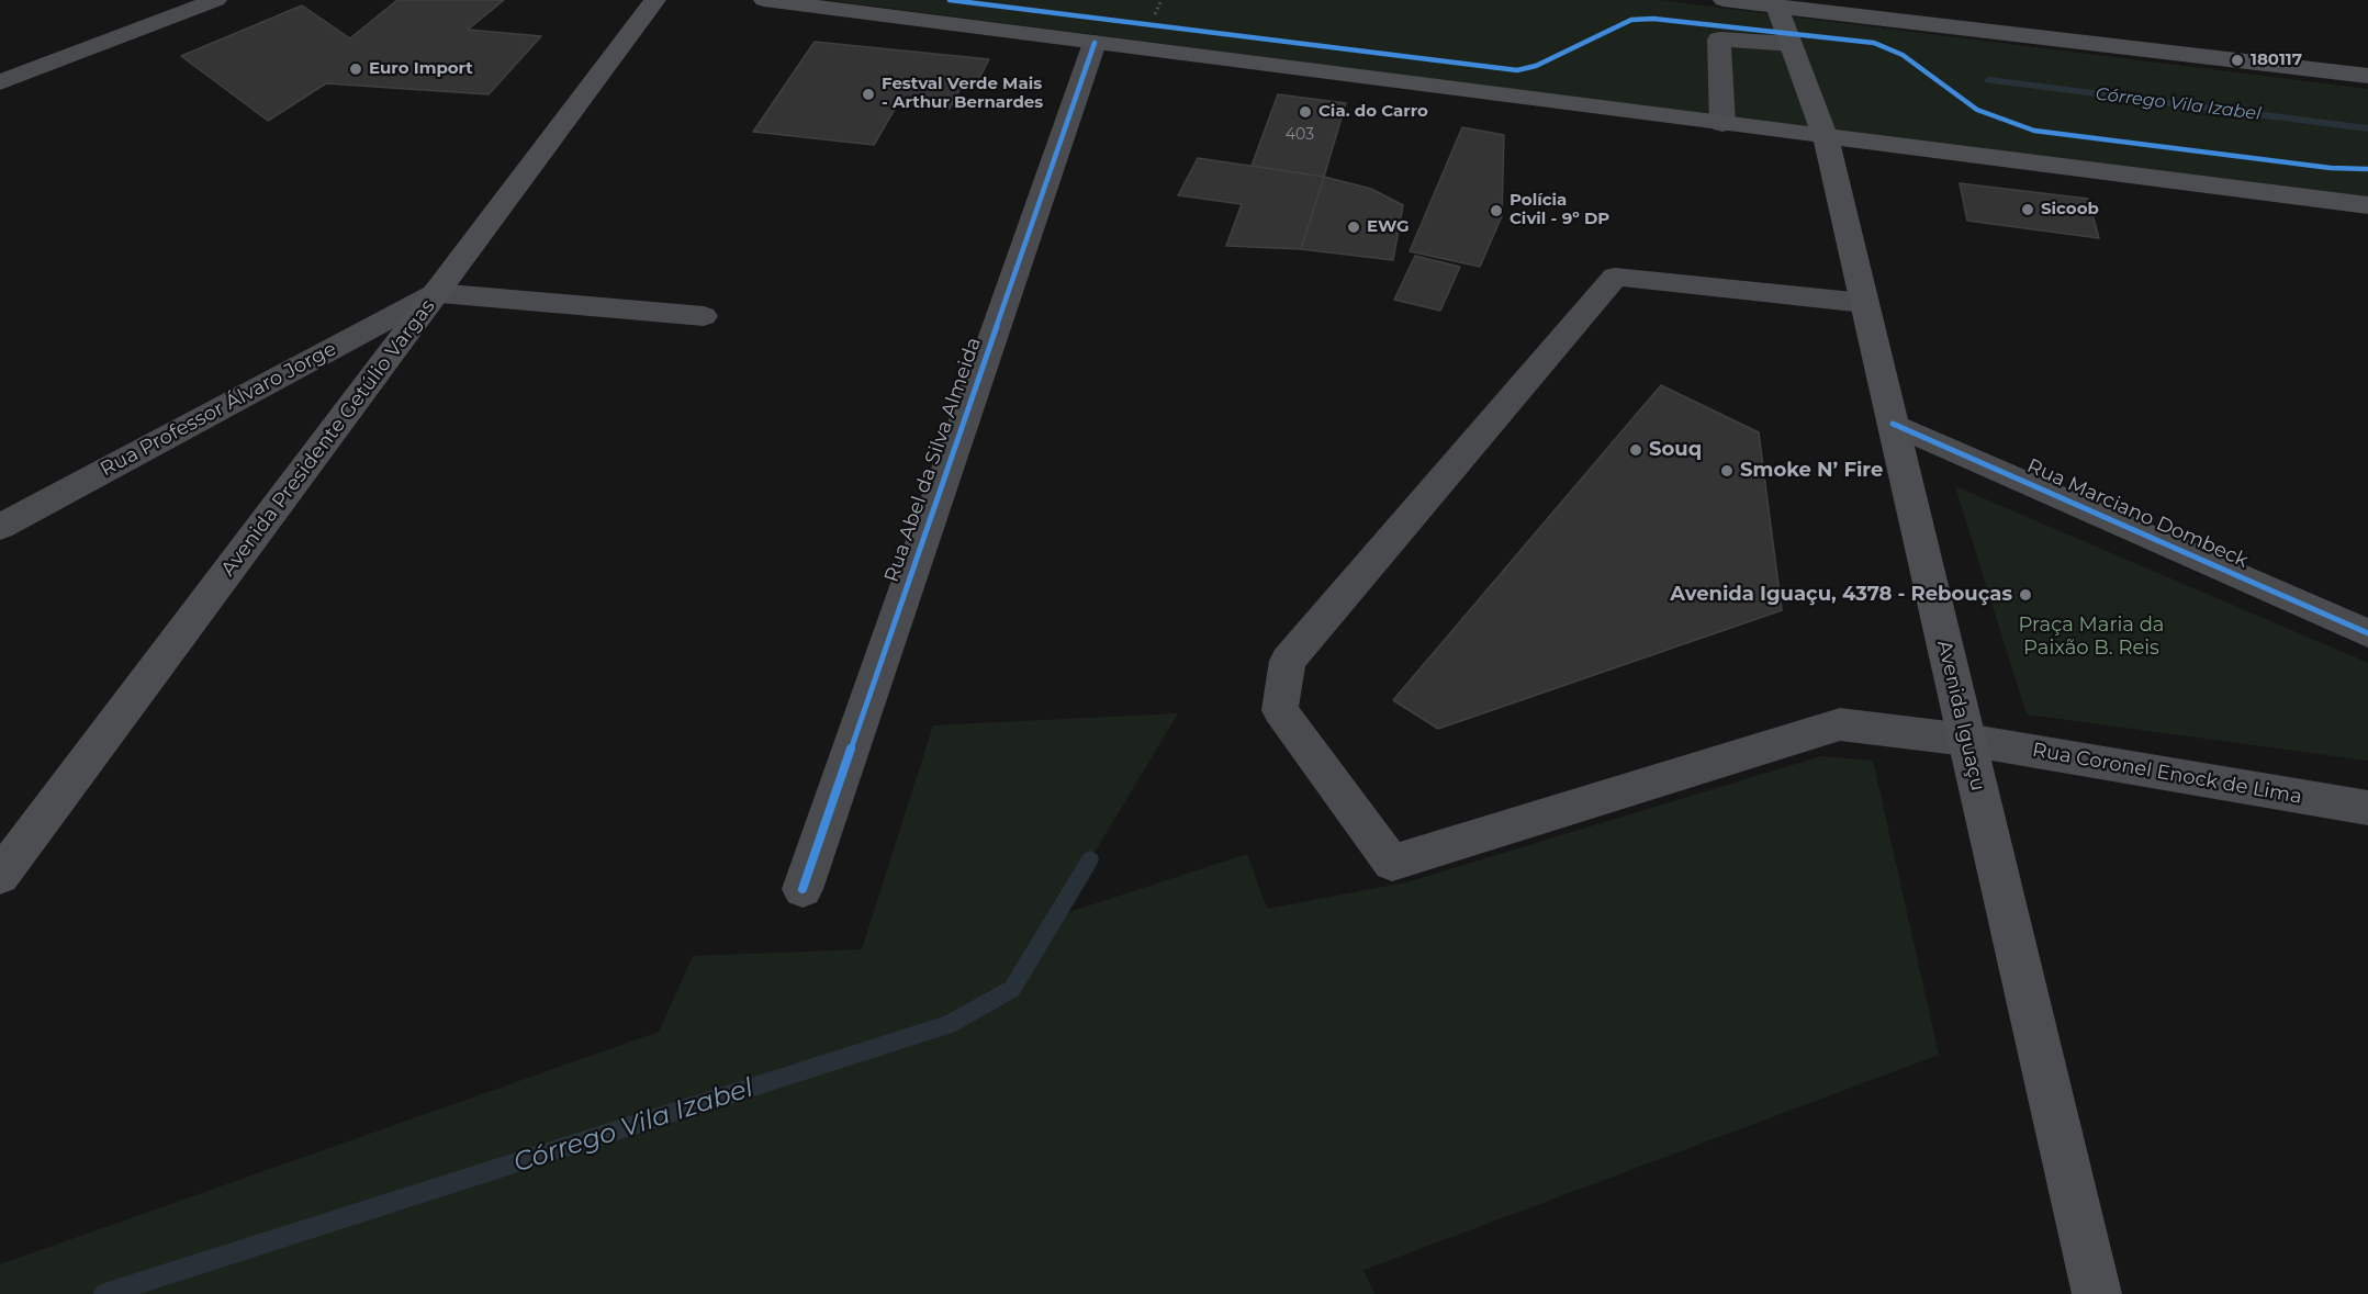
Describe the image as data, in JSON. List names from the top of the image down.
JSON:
{
  "streets": {
    "main road": ["Avenida Presidente Getúlio Vargas", "Avenida Iguaçu"],
    "street": [
      "Rua Professor Álvaro Jorge",
      "Rua Abel da Silva Almeida",
      "Rua Marciano Dombeck",
      "Rua Coronel Enock de Lima"
    ]
  },
  "crossings": [
    ["Rua Professor Álvaro Jorge", "Avenida Presidente Getúlio Vargas"],
    ["Rua Marciano Dombeck", "Avenida Iguaçu"],
    ["Avenida Iguaçu", "Rua Coronel Enock de Lima"]
  ],
  "water": ["Córrego Vila Izabel"],
  "parks": ["Praça Maria da Paixão B. Reis"],
  "places": [
    "180117",
    "Euro Import",
    "Festval Verde Mais - Arthur Bernardes",
    "Cia. do Carro",
    "Sicoob",
    "Polícia Civil - 9º DP",
    "EWG",
    "Souq",
    "Smoke N’ Fire",
    "Avenida Iguaçu, 4378 - Rebouças"
  ],
  "house_numbers": ["403"]
}
